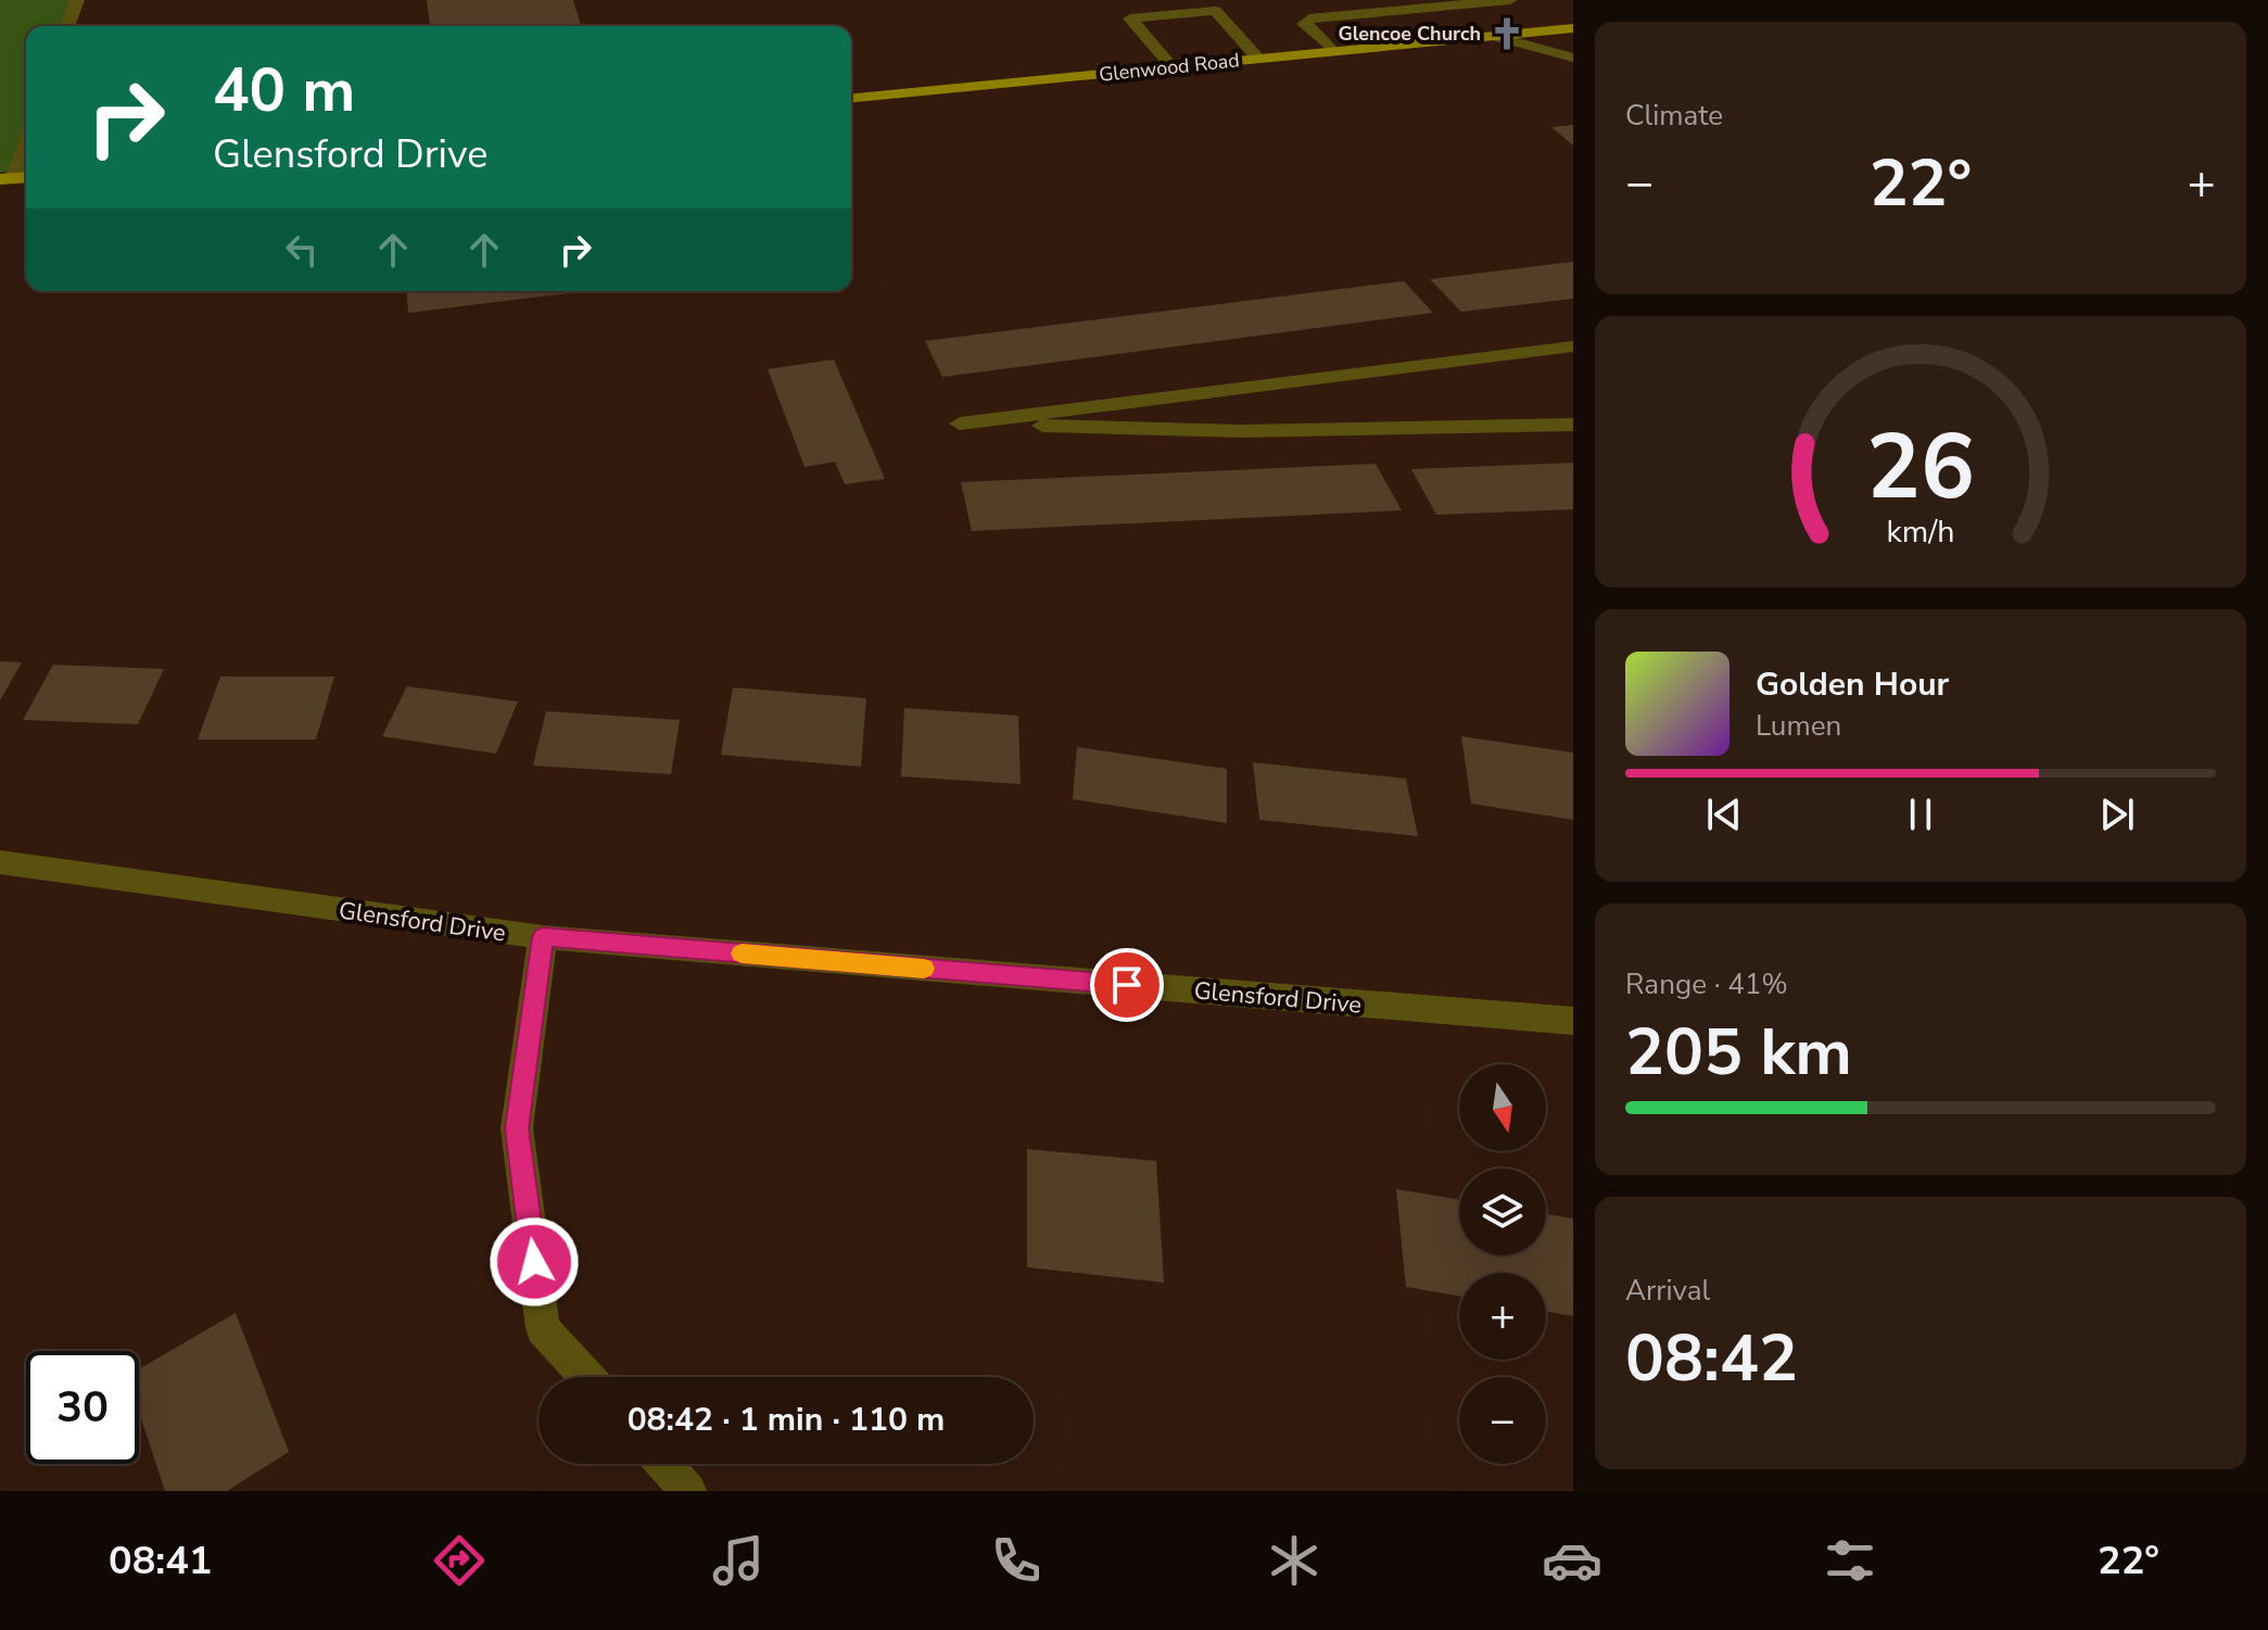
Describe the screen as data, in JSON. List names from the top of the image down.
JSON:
{
  "streets": {
    "main road": ["Glenwood Road"],
    "street": ["Glensford Drive"]
  },
  "places": {
    "church": ["Glencoe Church"]
  },
  "north": "bottom",
  "page": {
    "tile": [
      "Climate",
      ["Range · 41%", "205 km"],
      ["Arrival", "08:42"]
    ],
    "turn": ["40 m", "Glensford Drive"],
    "heat": ["−", "22°", "+"],
    "song": ["Golden Hour", "Lumen"],
    "map_buttons": ["+", "−"],
    "limit": "30",
    "trip": "08:42 · 1 min · 110 m",
    "tabs": ["08:41", "22°"],
    "gauge": ["26", "km/h"]
  }
}
